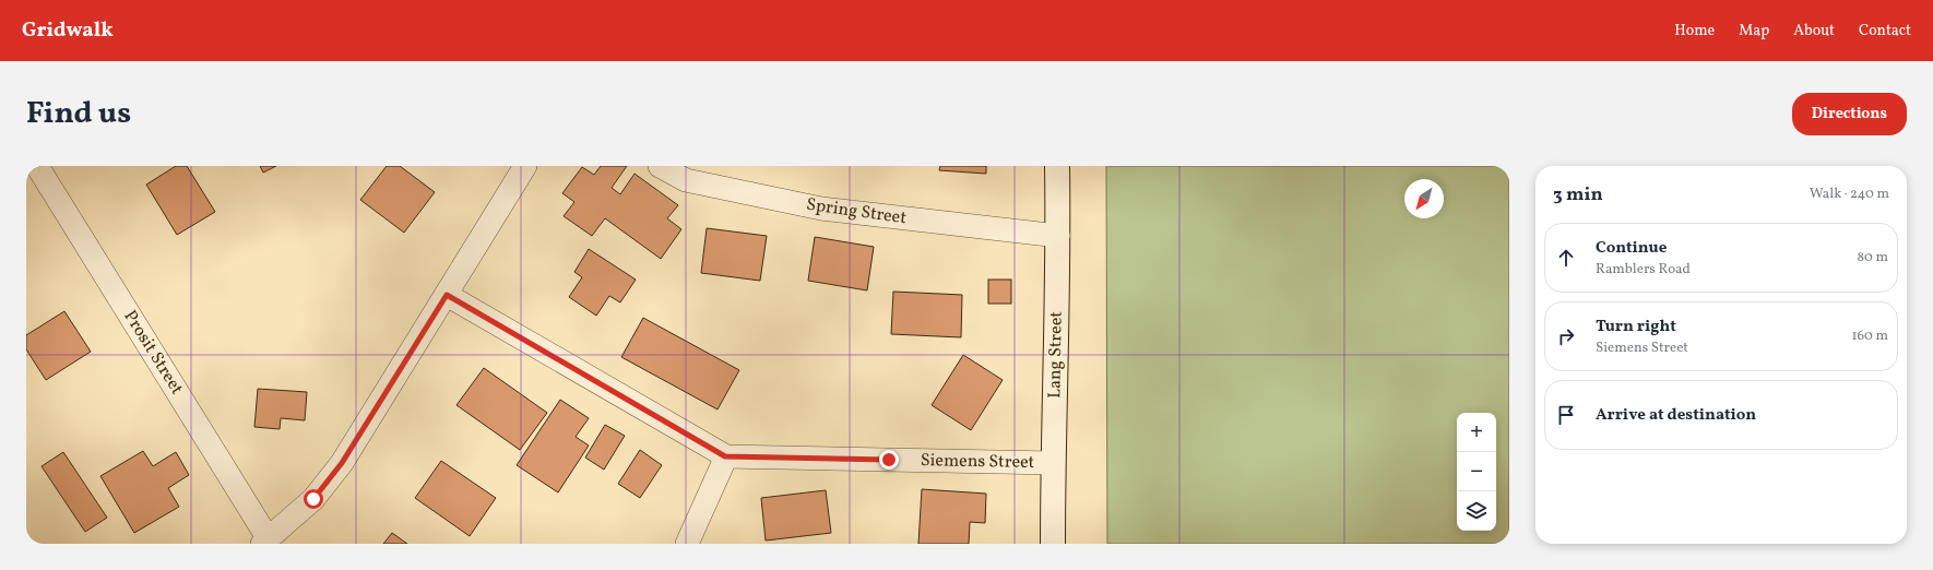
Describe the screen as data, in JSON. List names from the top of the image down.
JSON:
{
  "streets": {
    "street": [
      "Spring Street",
      "Prosit Street",
      "Lang Street",
      "Siemens Street"
    ]
  },
  "crossings": [
    ["Spring Street", "Lang Street"],
    ["Lang Street", "Siemens Street"]
  ],
  "north": "bottom left",
  "page": {
    "header": "Gridwalk",
    "nav": [
      "Home",
      "Map",
      "About",
      "Contact"
    ],
    "title": "Find us",
    "buttons": "Directions",
    "heading": ["3 min", "Walk · 240 m"],
    "list": [
      ["Continue", "Ramblers Road", "80 m"],
      ["Turn right", "Siemens Street", "160 m"],
      "Arrive at destination"
    ],
    "map_buttons": ["+", "−"]
  }
}
